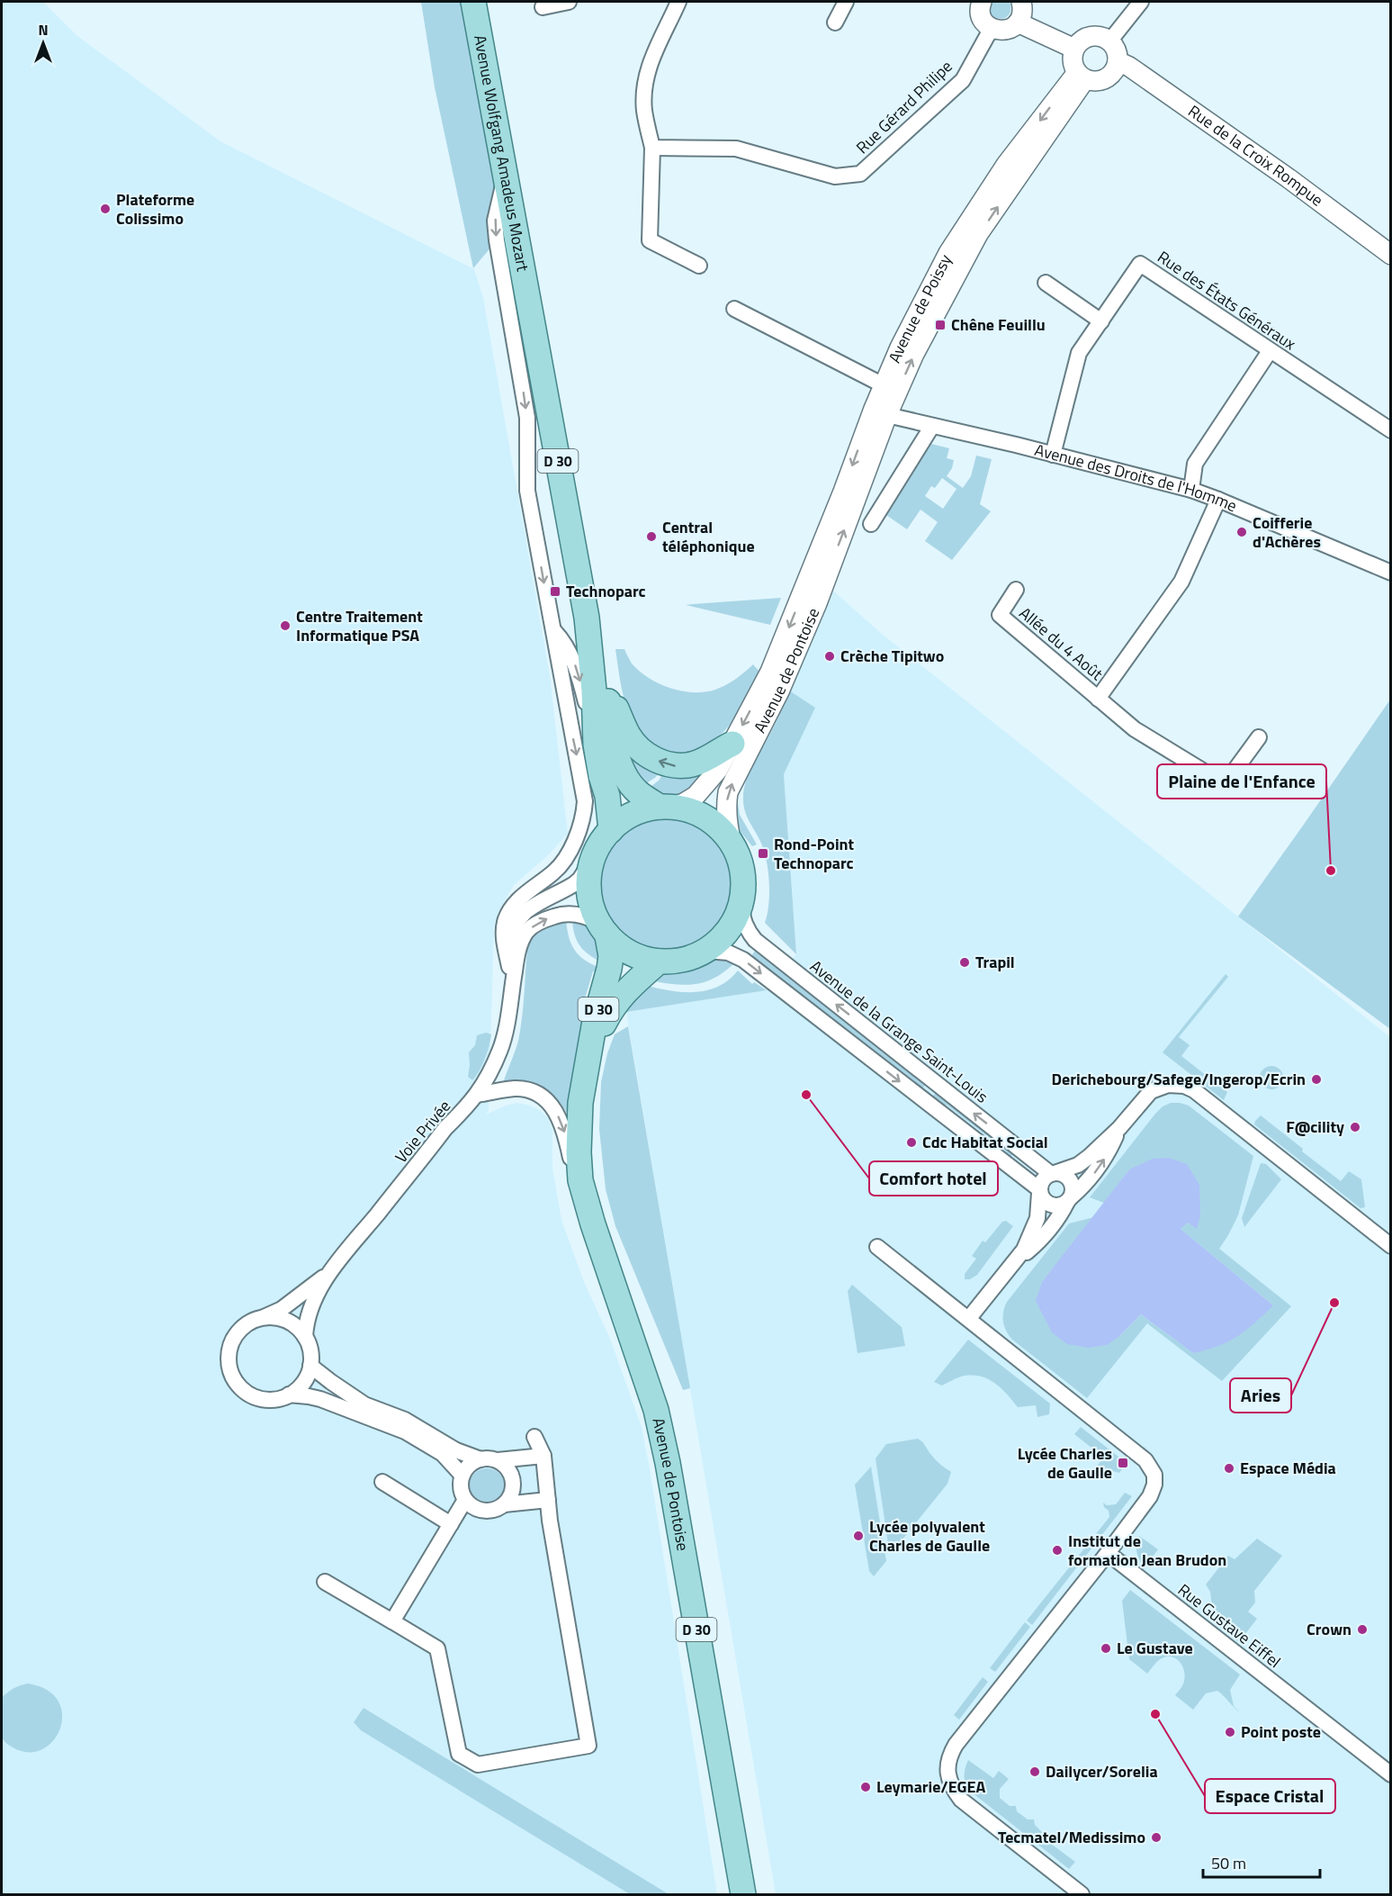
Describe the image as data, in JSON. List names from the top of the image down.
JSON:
{
  "streets": {
    "main road": ["Avenue Wolfgang Amadeus Mozart", "D 30", "Avenue de Pontoise"],
    "street": [
      "Rue Gérard Philipe",
      "Rue de la Croix Rompue",
      "Rue des États Généraux",
      "Avenue de Poissy",
      "Avenue des Droits de l'Homme",
      "Allée du 4 Août",
      "Avenue de la Grange Saint-Louis",
      "Voie Privée",
      "Rue Gustave Eiffel"
    ]
  },
  "crossings": [
    ["Avenue Wolfgang Amadeus Mozart", "D 30"],
    ["Rue de la Croix Rompue", "Avenue de Poissy"],
    ["Rue des États Généraux", "Avenue des Droits de l'Homme"],
    ["Avenue de Poissy", "Avenue des Droits de l'Homme"],
    ["Avenue de Poissy", "Avenue de Pontoise"],
    ["D 30", "Avenue de Pontoise"],
    ["D 30", "Avenue de la Grange Saint-Louis"],
    ["Avenue de Pontoise", "Avenue de la Grange Saint-Louis"]
  ],
  "places": {
    "other": [
      "Plateforme Colissimo",
      "Coifferie d'Achères",
      "Central téléphonique",
      "Centre Traitement Informatique PSA",
      "Crèche Tipitwo",
      "Plaine de l'Enfance",
      "Trapil",
      "Derichebourg/Safege/Ingerop/Ecrin",
      "Comfort hotel",
      "F@cility",
      "Cdc Habitat Social",
      "Aries",
      "Espace Média",
      "Lycée polyvalent Charles de Gaulle",
      "Institut de formation Jean Brudon",
      "Crown",
      "Le Gustave",
      "Espace Cristal",
      "Point poste",
      "Dailycer/Sorelia",
      "Leymarie/EGEA",
      "Tecmatel/Medissimo"
    ],
    "transit": [
      "Chêne Feuillu",
      "Technoparc",
      "Rond-Point Technoparc",
      "Lycée Charles de Gaulle"
    ]
  },
  "scale_bar": "50 m",
  "north": "top"
}
